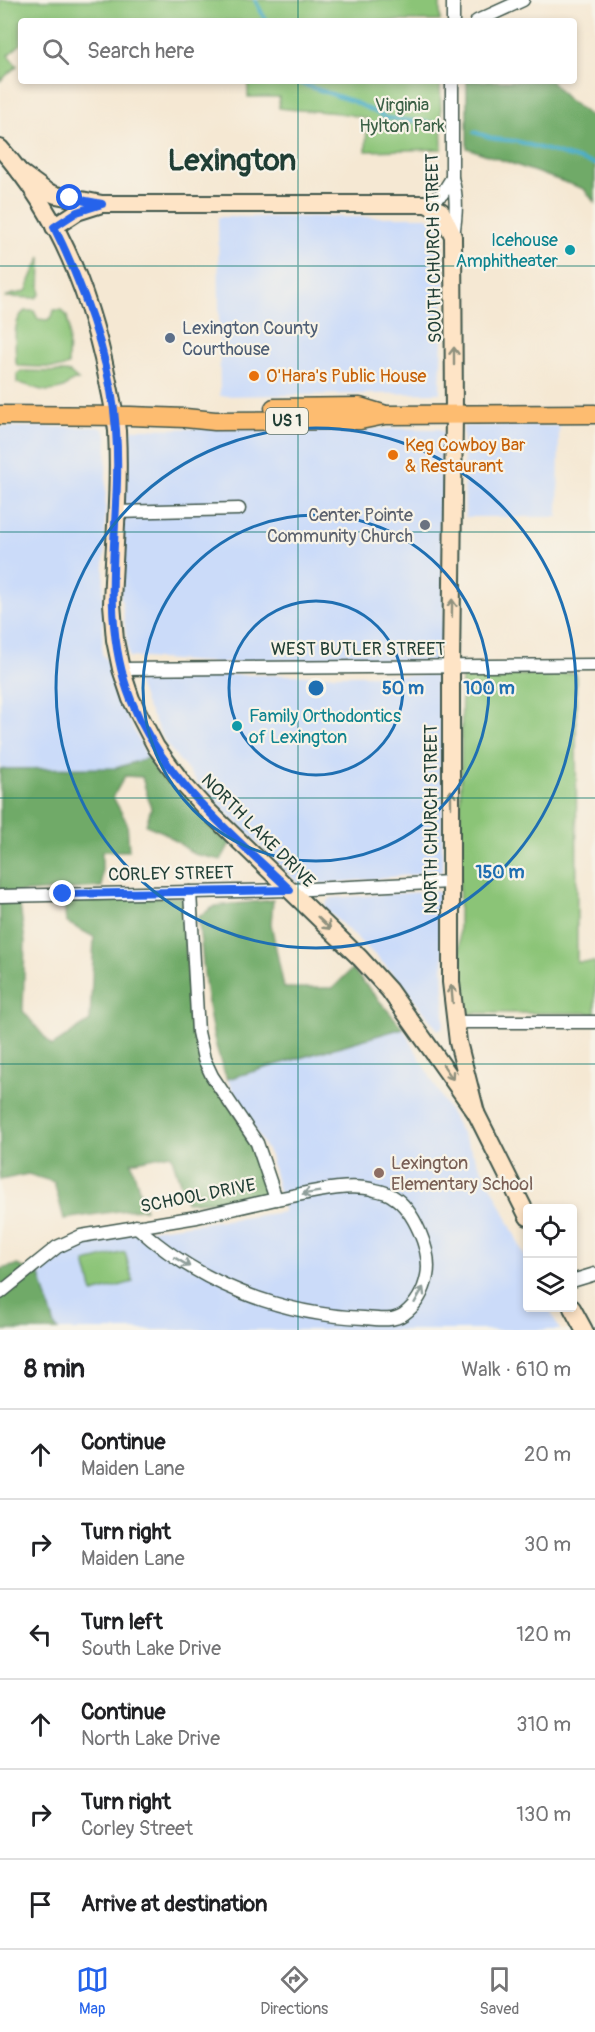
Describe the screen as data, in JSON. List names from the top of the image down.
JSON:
{
  "streets": {
    "main road": ["SOUTH CHURCH STREET", "NORTH CHURCH STREET", "NORTH LAKE DRIVE"],
    "street": ["WEST BUTLER STREET", "CORLEY STREET", "SCHOOL DRIVE"]
  },
  "crossings": [
    ["SOUTH CHURCH STREET", "NORTH CHURCH STREET"],
    ["WEST BUTLER STREET", "NORTH CHURCH STREET"],
    ["WEST BUTLER STREET", "NORTH LAKE DRIVE"],
    ["NORTH CHURCH STREET", "NORTH LAKE DRIVE"],
    ["NORTH CHURCH STREET", "CORLEY STREET"],
    ["NORTH LAKE DRIVE", "CORLEY STREET"],
    ["CORLEY STREET", "SCHOOL DRIVE"]
  ],
  "one_way": ["SOUTH CHURCH STREET", "NORTH CHURCH STREET"],
  "districts": ["Lexington"],
  "parks": ["Virginia Hylton Park"],
  "places": [
    "Icehouse Amphitheater",
    "Lexington County Courthouse",
    "O'Hara's Public House",
    "Keg Cowboy Bar & Restaurant",
    "Center Pointe Community Church",
    "Family Orthodontics of Lexington",
    "Lexington Elementary School"
  ],
  "page": {
    "search": "Search here",
    "heading": ["8 min", "Walk · 610 m"],
    "list": [
      ["Continue", "Maiden Lane", "20 m"],
      ["Turn right", "Maiden Lane", "30 m"],
      ["Turn left", "South Lake Drive", "120 m"],
      ["Continue", "North Lake Drive", "310 m"],
      ["Turn right", "Corley Street", "130 m"],
      "Arrive at destination"
    ],
    "nav": ["Map", "Directions", "Saved"]
  },
  "rings": ["50 m", "100 m", "150 m"]
}
